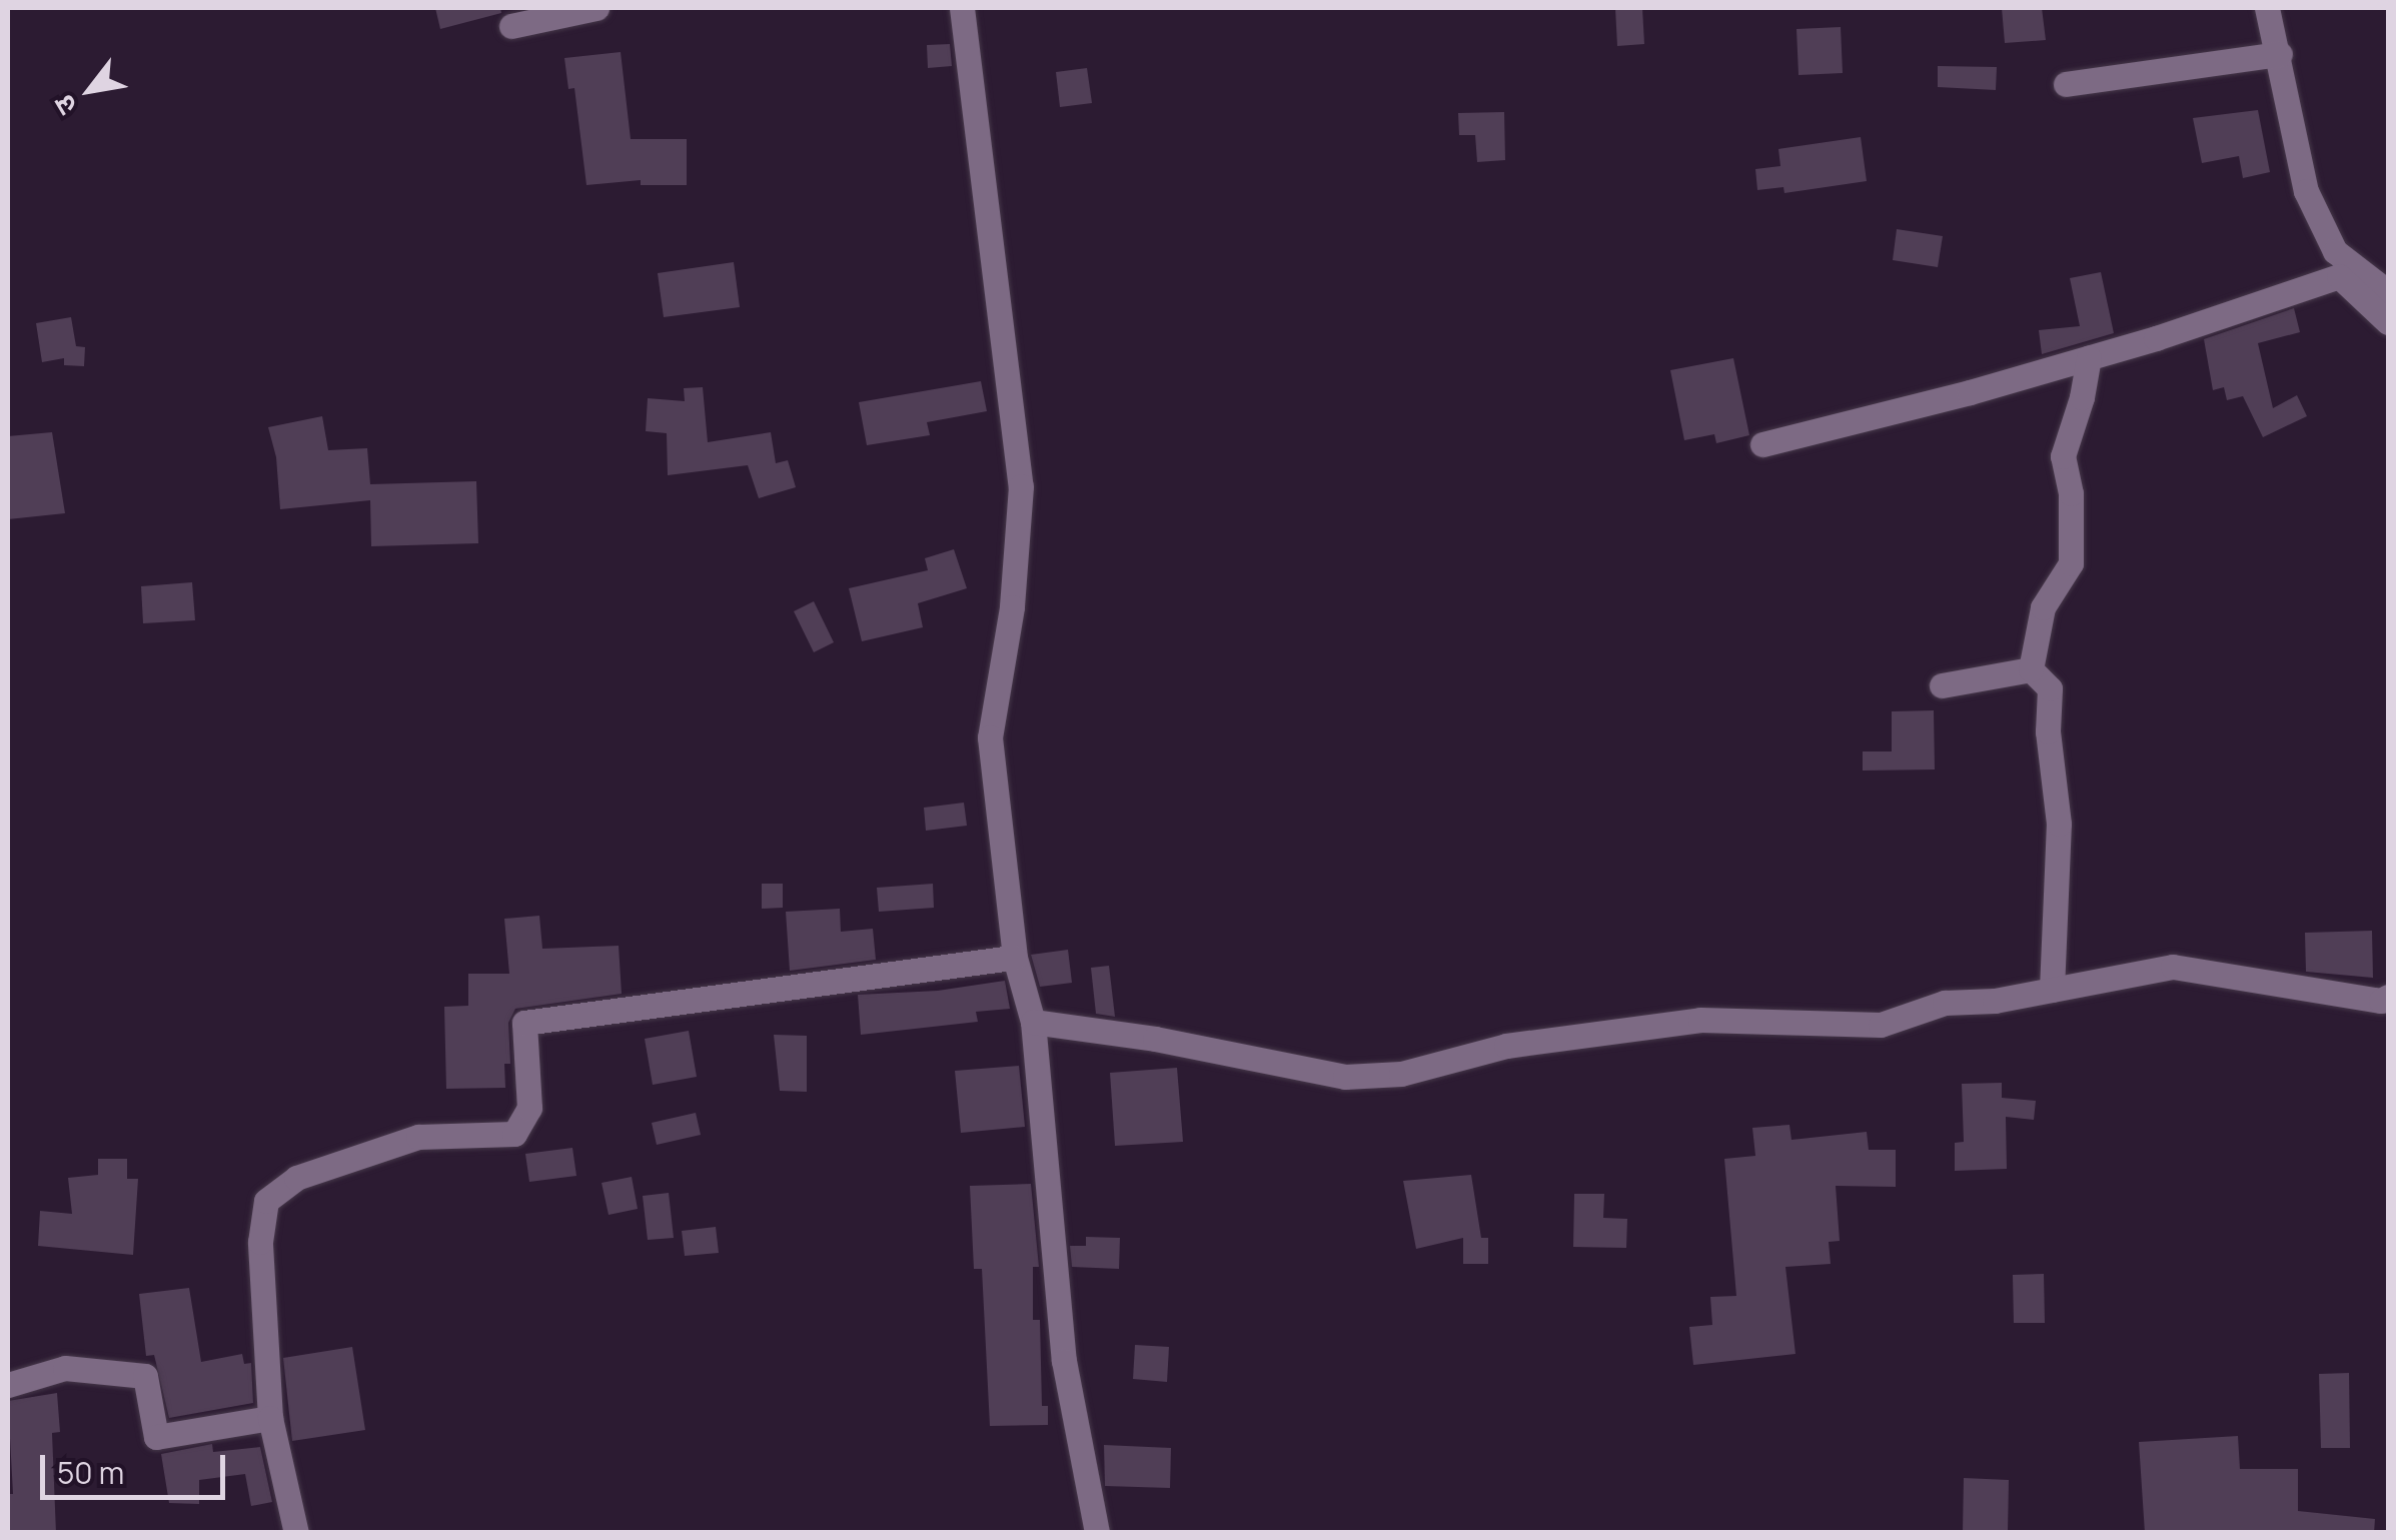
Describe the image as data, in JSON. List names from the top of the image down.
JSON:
{
  "scale_bar": "50 m",
  "north": "bottom left"
}
